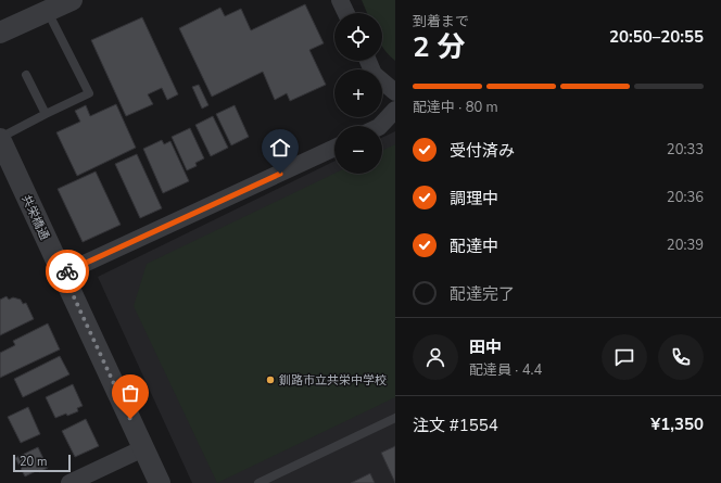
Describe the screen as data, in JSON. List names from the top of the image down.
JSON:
{
  "streets": {
    "street": ["共栄橋通"]
  },
  "places": ["釧路市立共栄中学校"],
  "scale_bar": "20 m",
  "page": {
    "heading": ["2 分", "到着まで", "20:50–20:55"],
    "panel": [
      "田中",
      "配達員 · 4.4",
      "注文 #1554",
      "¥1,350"
    ],
    "map_buttons": ["+", "−"],
    "bar": "配達中 · 80 m",
    "list": [
      ["受付済み", "20:33"],
      ["調理中", "20:36"],
      ["配達中", "20:39"],
      "配達完了"
    ],
    "scale": "20 m"
  }
}
